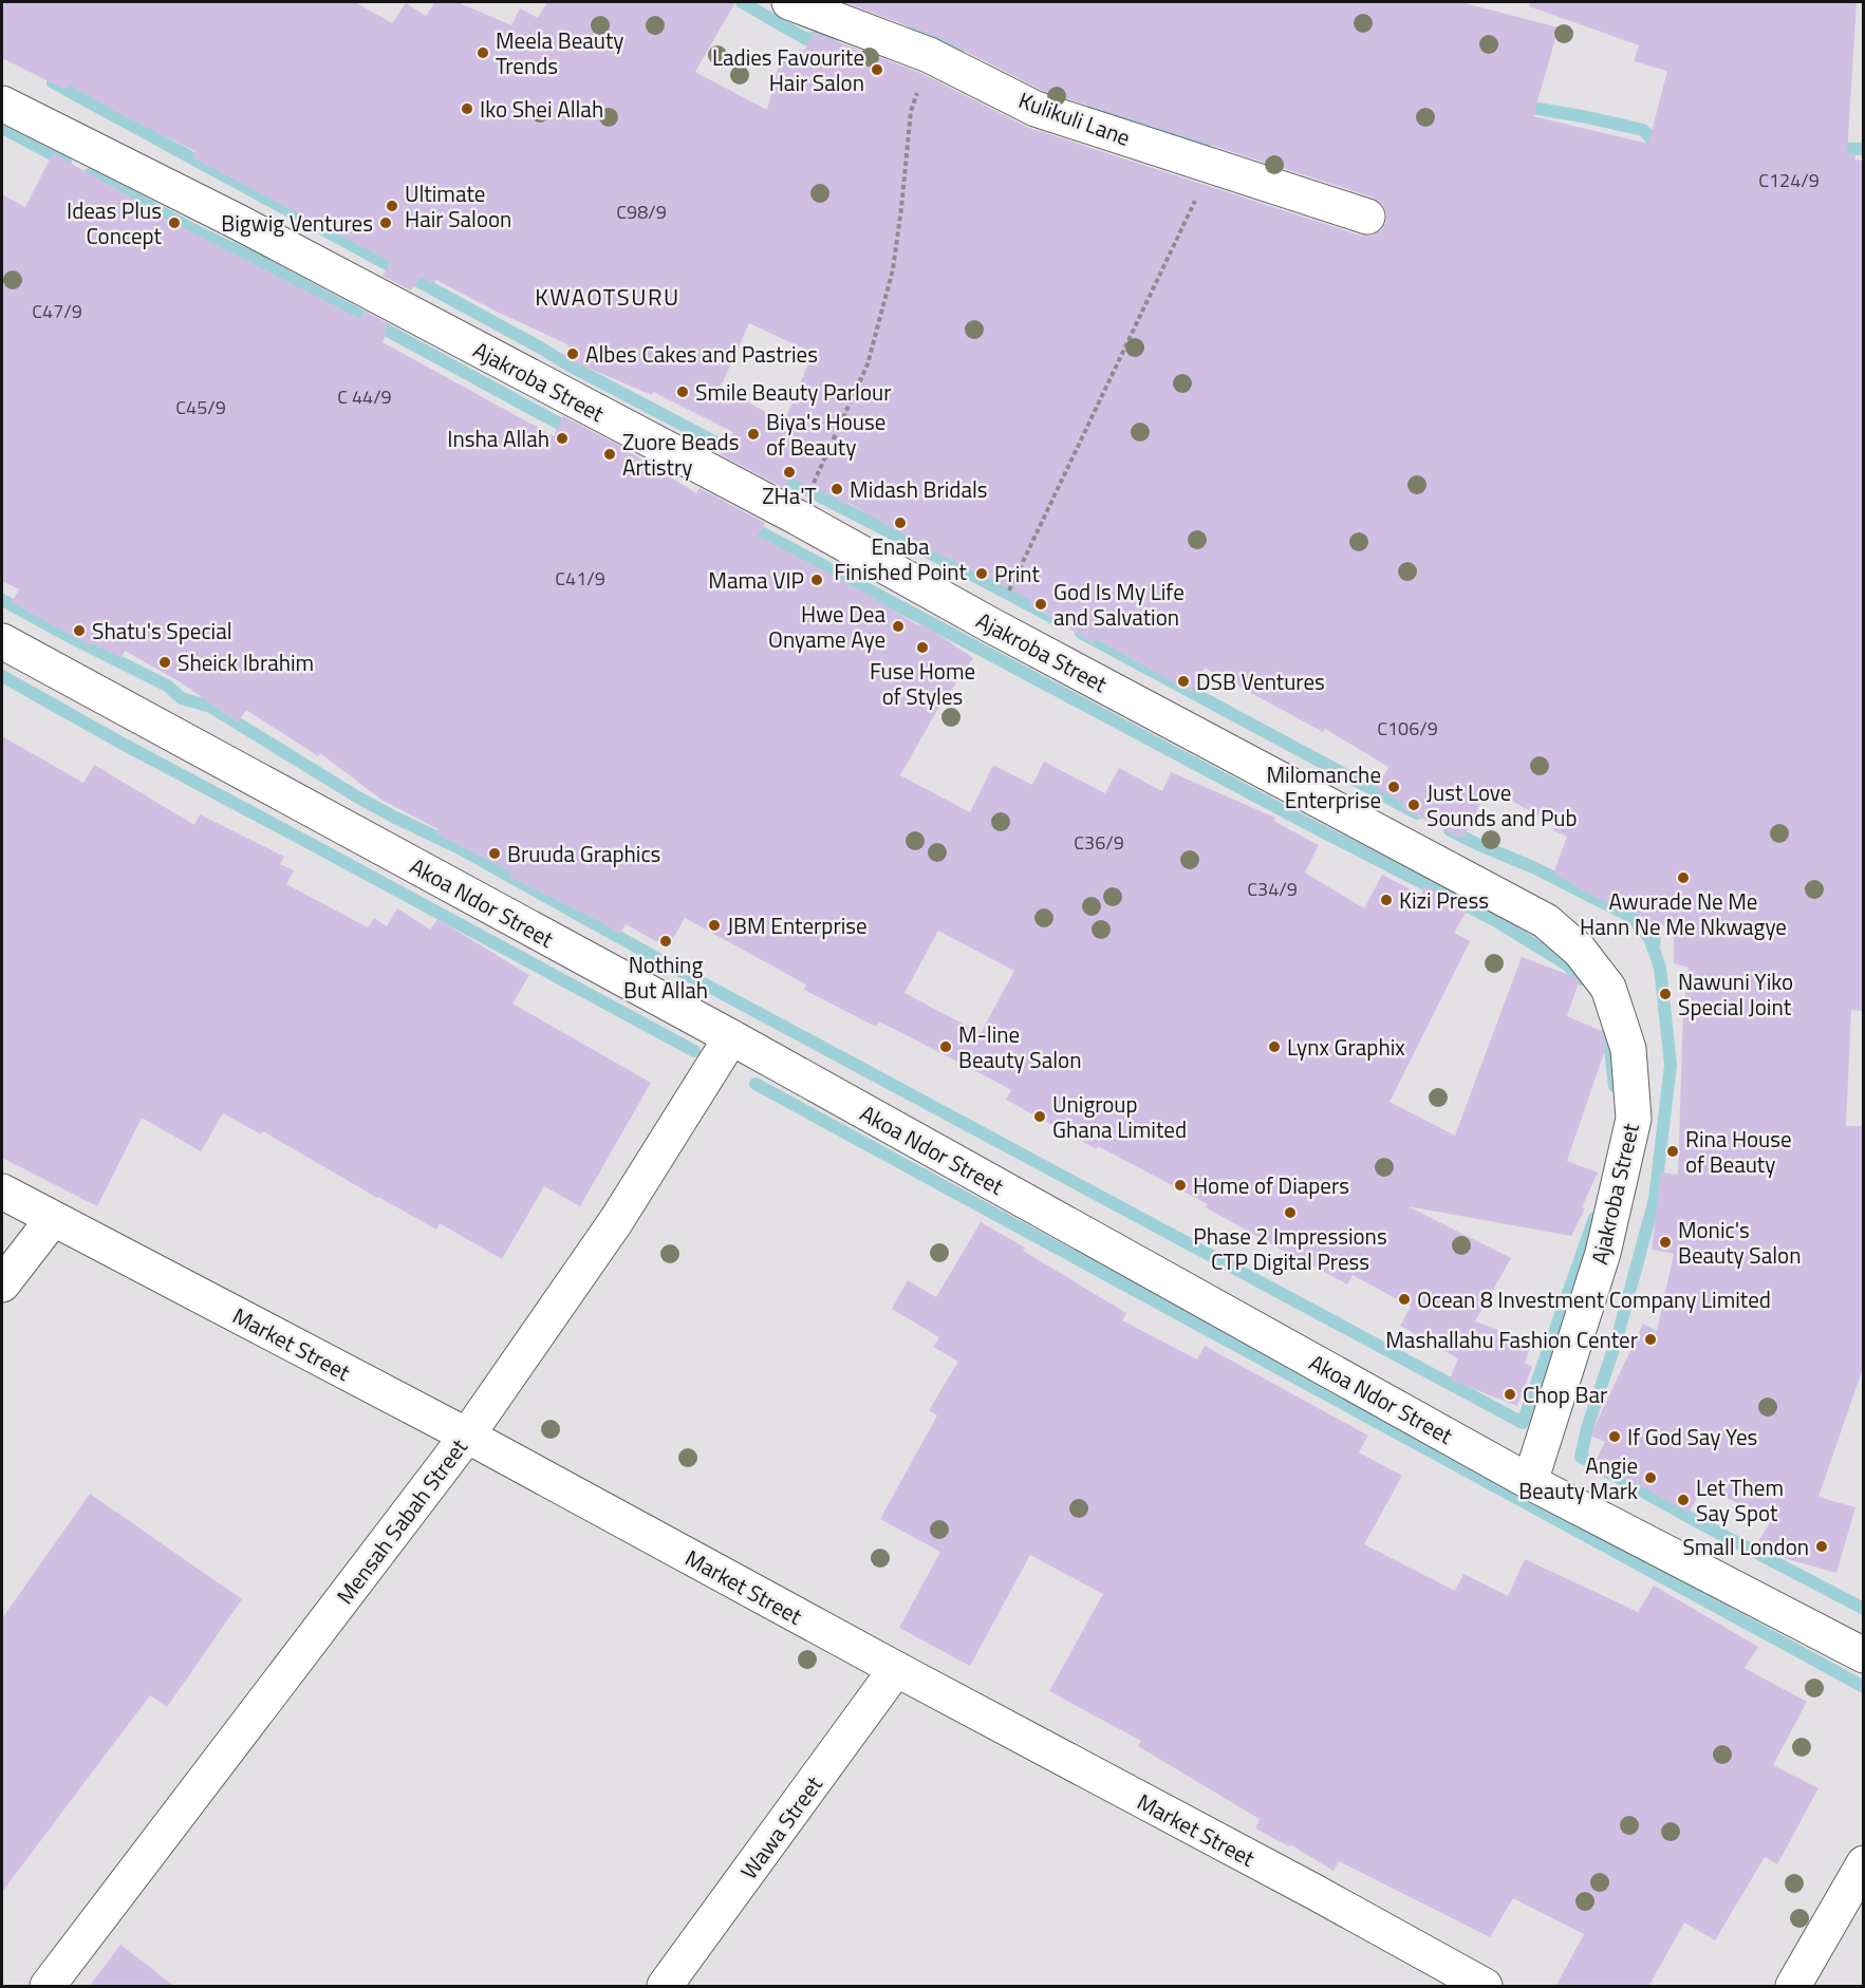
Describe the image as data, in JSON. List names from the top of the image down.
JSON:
{
  "streets": {
    "street": [
      "Kulikuli Lane",
      "Ajakroba Street",
      "Akoa Ndor Street",
      "Market Street",
      "Mensah Sabah Street",
      "Wawa Street"
    ]
  },
  "crossings": [
    ["Ajakroba Street", "Akoa Ndor Street"],
    ["Akoa Ndor Street", "Mensah Sabah Street"],
    ["Market Street", "Mensah Sabah Street"],
    ["Market Street", "Wawa Street"]
  ],
  "districts": ["KWAOTSURU"],
  "places": [
    "Meela Beauty Trends",
    "Ladies Favourite Hair Salon",
    "Iko Shei Allah",
    "Ultimate Hair Saloon",
    "Ideas Plus Concept",
    "Bigwig Ventures",
    "Albes Cakes and Pastries",
    "Smile Beauty Parlour",
    "Biya's House of Beauty",
    "Insha Allah",
    "Zuore Beads Artistry",
    "ZHa'T",
    "Midash Bridals",
    "Enaba Finished Point",
    "Print",
    "Mama VIP",
    "God Is My Life and Salvation",
    "Hwe Dea Onyame Aye",
    "Shatu's Special",
    "Fuse Home of Styles",
    "Sheick Ibrahim",
    "DSB Ventures",
    "Milomanche Enterprise",
    "Just Love Sounds and Pub",
    "Bruuda Graphics",
    "Awurade Ne Me Hann Ne Me Nkwagye",
    "Kizi Press",
    "JBM Enterprise",
    "Nothing But Allah",
    "Nawuni Yiko Special Joint",
    "M-line Beauty Salon",
    "Lynx Graphix",
    "Unigroup Ghana Limited",
    "Rina House of Beauty",
    "Home of Diapers",
    "Phase 2 Impressions CTP Digital Press",
    "Monic's Beauty Salon",
    "Ocean 8 Investment Company Limited",
    "Mashallahu Fashion Center",
    "Chop Bar",
    "If God Say Yes",
    "Angie Beauty Mark",
    "Let Them Say Spot",
    "Small London"
  ],
  "house_numbers": [
    "C124/9",
    "C98/9",
    "C47/9",
    "C 44/9",
    "C45/9",
    "C41/9",
    "C106/9",
    "C36/9",
    "C34/9"
  ]
}
